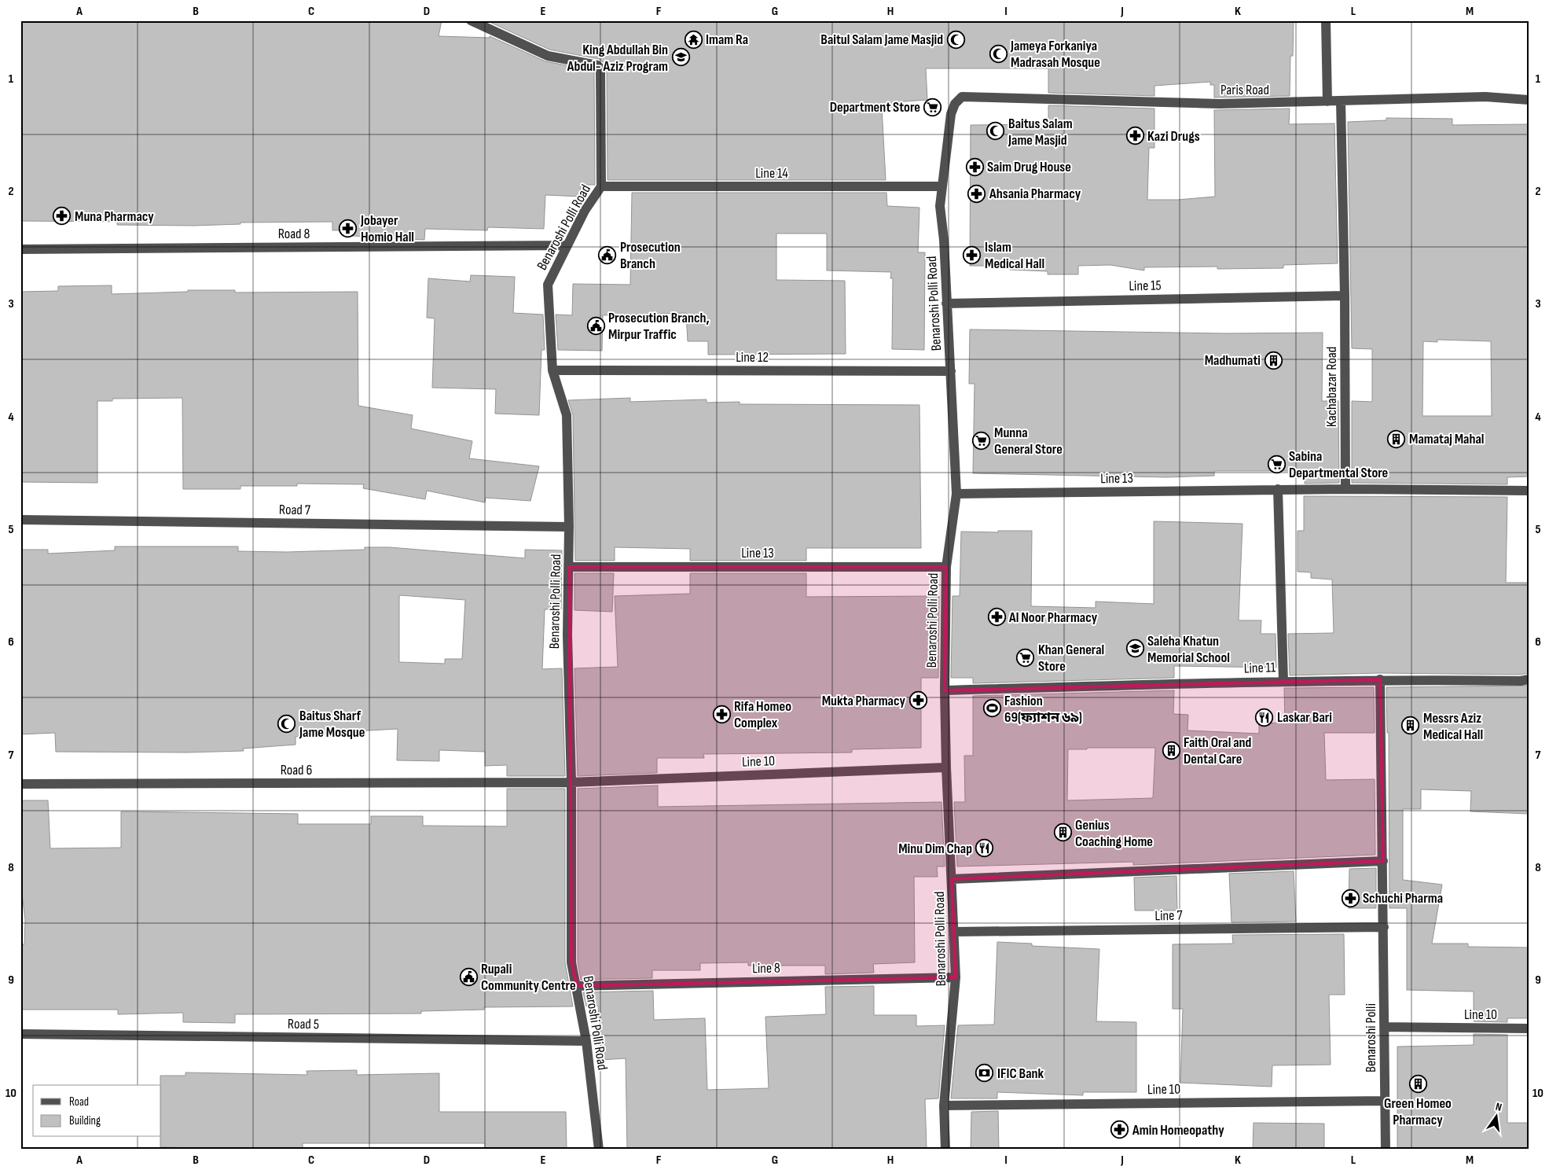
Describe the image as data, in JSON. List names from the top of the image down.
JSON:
{
  "streets": {
    "street": [
      "Paris Road",
      "Line 14",
      "Benaroshi Polli Road",
      "Road 8",
      "Line 15",
      "Line 12",
      "Kachabazar Road",
      "Line 13",
      "Road 7",
      "Line 11",
      "Line 10",
      "Road 6",
      "Line 7",
      "Line 8",
      "Road 5",
      "Benaroshi Polli"
    ]
  },
  "crossings": [
    ["Paris Road", "Benaroshi Polli Road"],
    ["Paris Road", "Kachabazar Road"],
    ["Line 14", "Benaroshi Polli Road"],
    ["Benaroshi Polli Road", "Road 8"],
    ["Benaroshi Polli Road", "Line 15"],
    ["Benaroshi Polli Road", "Line 12"],
    ["Benaroshi Polli Road", "Line 13"],
    ["Benaroshi Polli Road", "Road 7"],
    ["Benaroshi Polli Road", "Line 11"],
    ["Benaroshi Polli Road", "Line 10"],
    ["Benaroshi Polli Road", "Road 6"],
    ["Benaroshi Polli Road", "Line 7"],
    ["Benaroshi Polli Road", "Line 8"],
    ["Benaroshi Polli Road", "Road 5"],
    ["Line 15", "Kachabazar Road"],
    ["Kachabazar Road", "Line 13"],
    ["Line 11", "Benaroshi Polli"],
    ["Line 10", "Road 6"],
    ["Line 10", "Benaroshi Polli"],
    ["Line 7", "Benaroshi Polli"]
  ],
  "places": {
    "temple": ["Imam Ra"],
    "mosque": [
      "Baitul Salam Jame Masjid",
      "Jameya Forkaniya Madrasah Mosque",
      "Baitus Salam Jame Masjid",
      "Baitus Sharf Jame Mosque"
    ],
    "school or university": ["King Abdullah Bin Abdul- Aziz Program", "Saleha Khatun Memorial School"],
    "supermarket": [
      "Department Store",
      "Munna General Store",
      "Sabina Departmental Store",
      "Khan General Store"
    ],
    "pharmacy": [
      "Kazi Drugs",
      "Saim Drug House",
      "Ahsania Pharmacy",
      "Muna Pharmacy",
      "Jobayer Homio Hall",
      "Islam Medical Hall",
      "Al Noor Pharmacy",
      "Mukta Pharmacy",
      "Rifa Homeo Complex",
      "Schuchi Pharma",
      "Amin Homeopathy"
    ],
    "public building": ["Prosecution Branch", "Prosecution Branch, Mirpur Traffic", "Rupali Community Centre"],
    "building": [
      "Madhumati",
      "Mamataj Mahal",
      "Messrs Aziz Medical Hall",
      "Faith Oral and Dental Care",
      "Genius Coaching Home",
      "Green Homeo Pharmacy"
    ],
    "sports": ["Fashion 69(ফ্যাশন ৬৯)"],
    "restaurant": ["Laskar Bari", "Minu Dim Chap"],
    "bank": ["IFIC Bank"]
  },
  "legend": ["Road", "Building"],
  "north": "top",
  "grid": {
    "columns": [
      "A",
      "B",
      "C",
      "D",
      "E",
      "F",
      "G",
      "H",
      "I",
      "J",
      "K",
      "L",
      "M"
    ],
    "rows": [
      "1",
      "2",
      "3",
      "4",
      "5",
      "6",
      "7",
      "8",
      "9",
      "10"
    ]
  }
}
